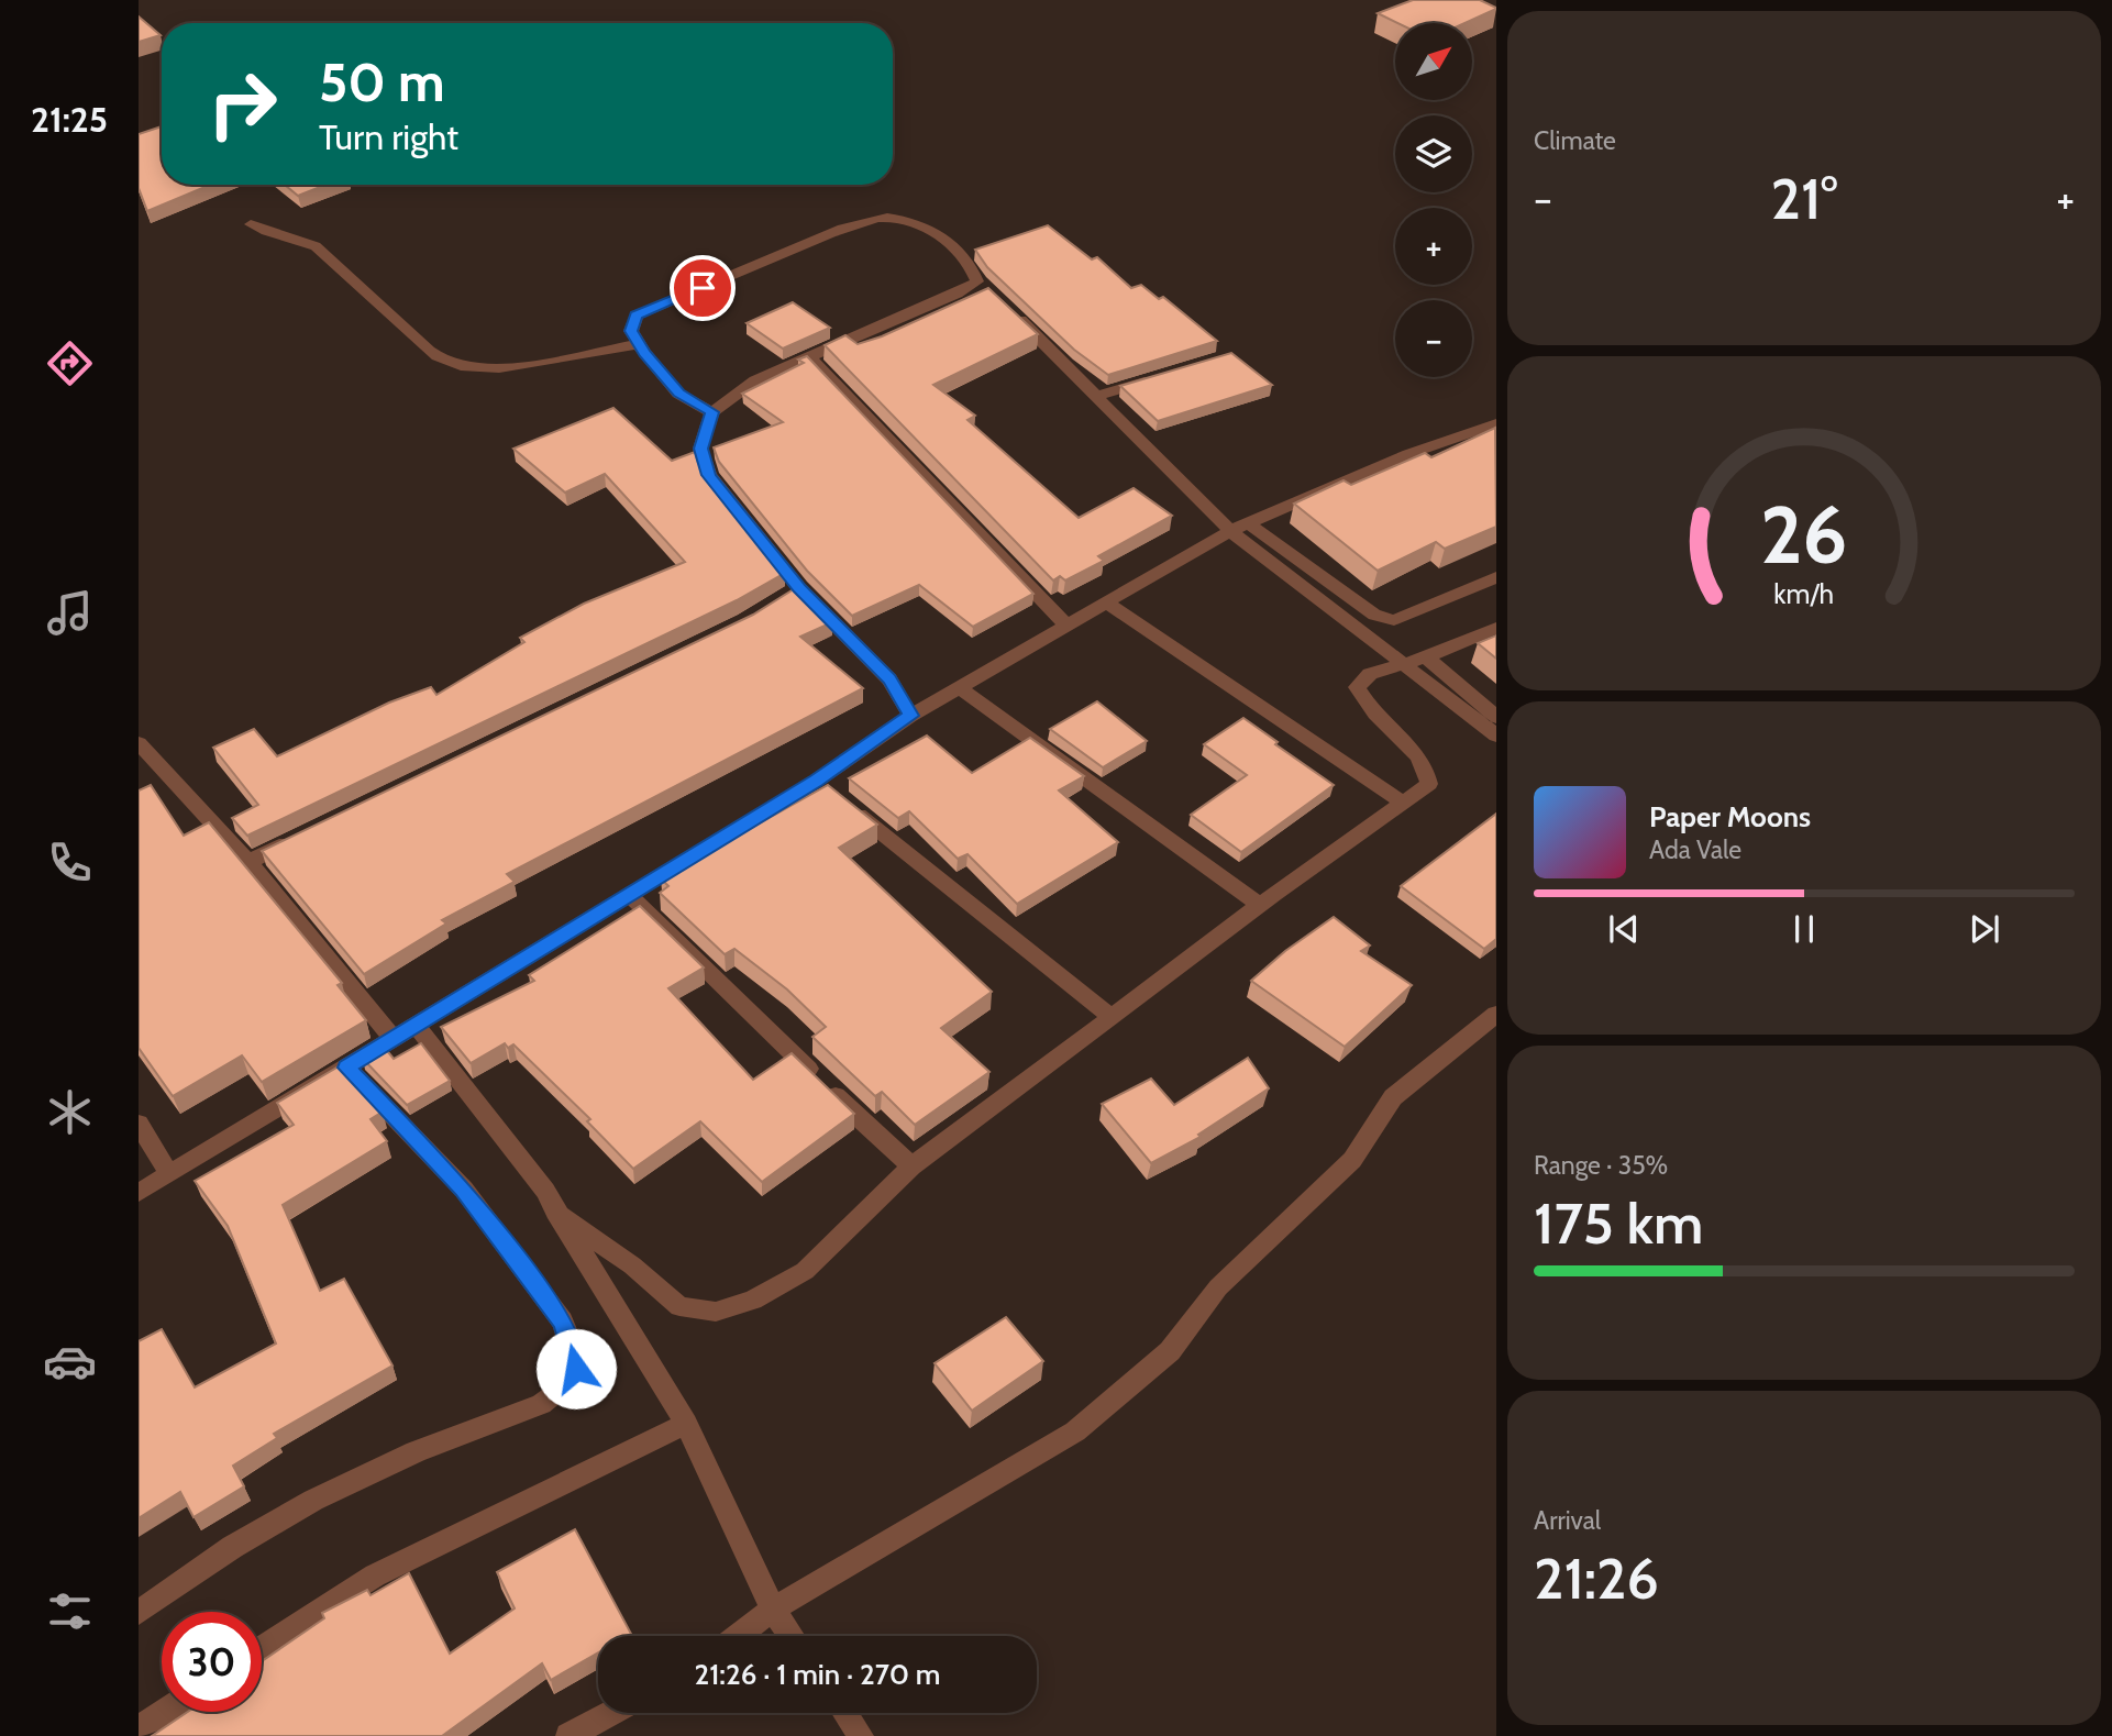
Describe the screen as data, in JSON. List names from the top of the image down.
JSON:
{
  "north": "top right",
  "page": {
    "tabs": "21:25",
    "tile": [
      "Climate",
      ["Range · 35%", "175 km"],
      ["Arrival", "21:26"]
    ],
    "map_buttons": ["+", "−"],
    "turn": ["50 m", "Turn right"],
    "heat": ["−", "21°", "+"],
    "song": ["Paper Moons", "Ada Vale"],
    "limit": "30",
    "trip": "21:26 · 1 min · 270 m",
    "gauge": ["26", "km/h"]
  }
}
